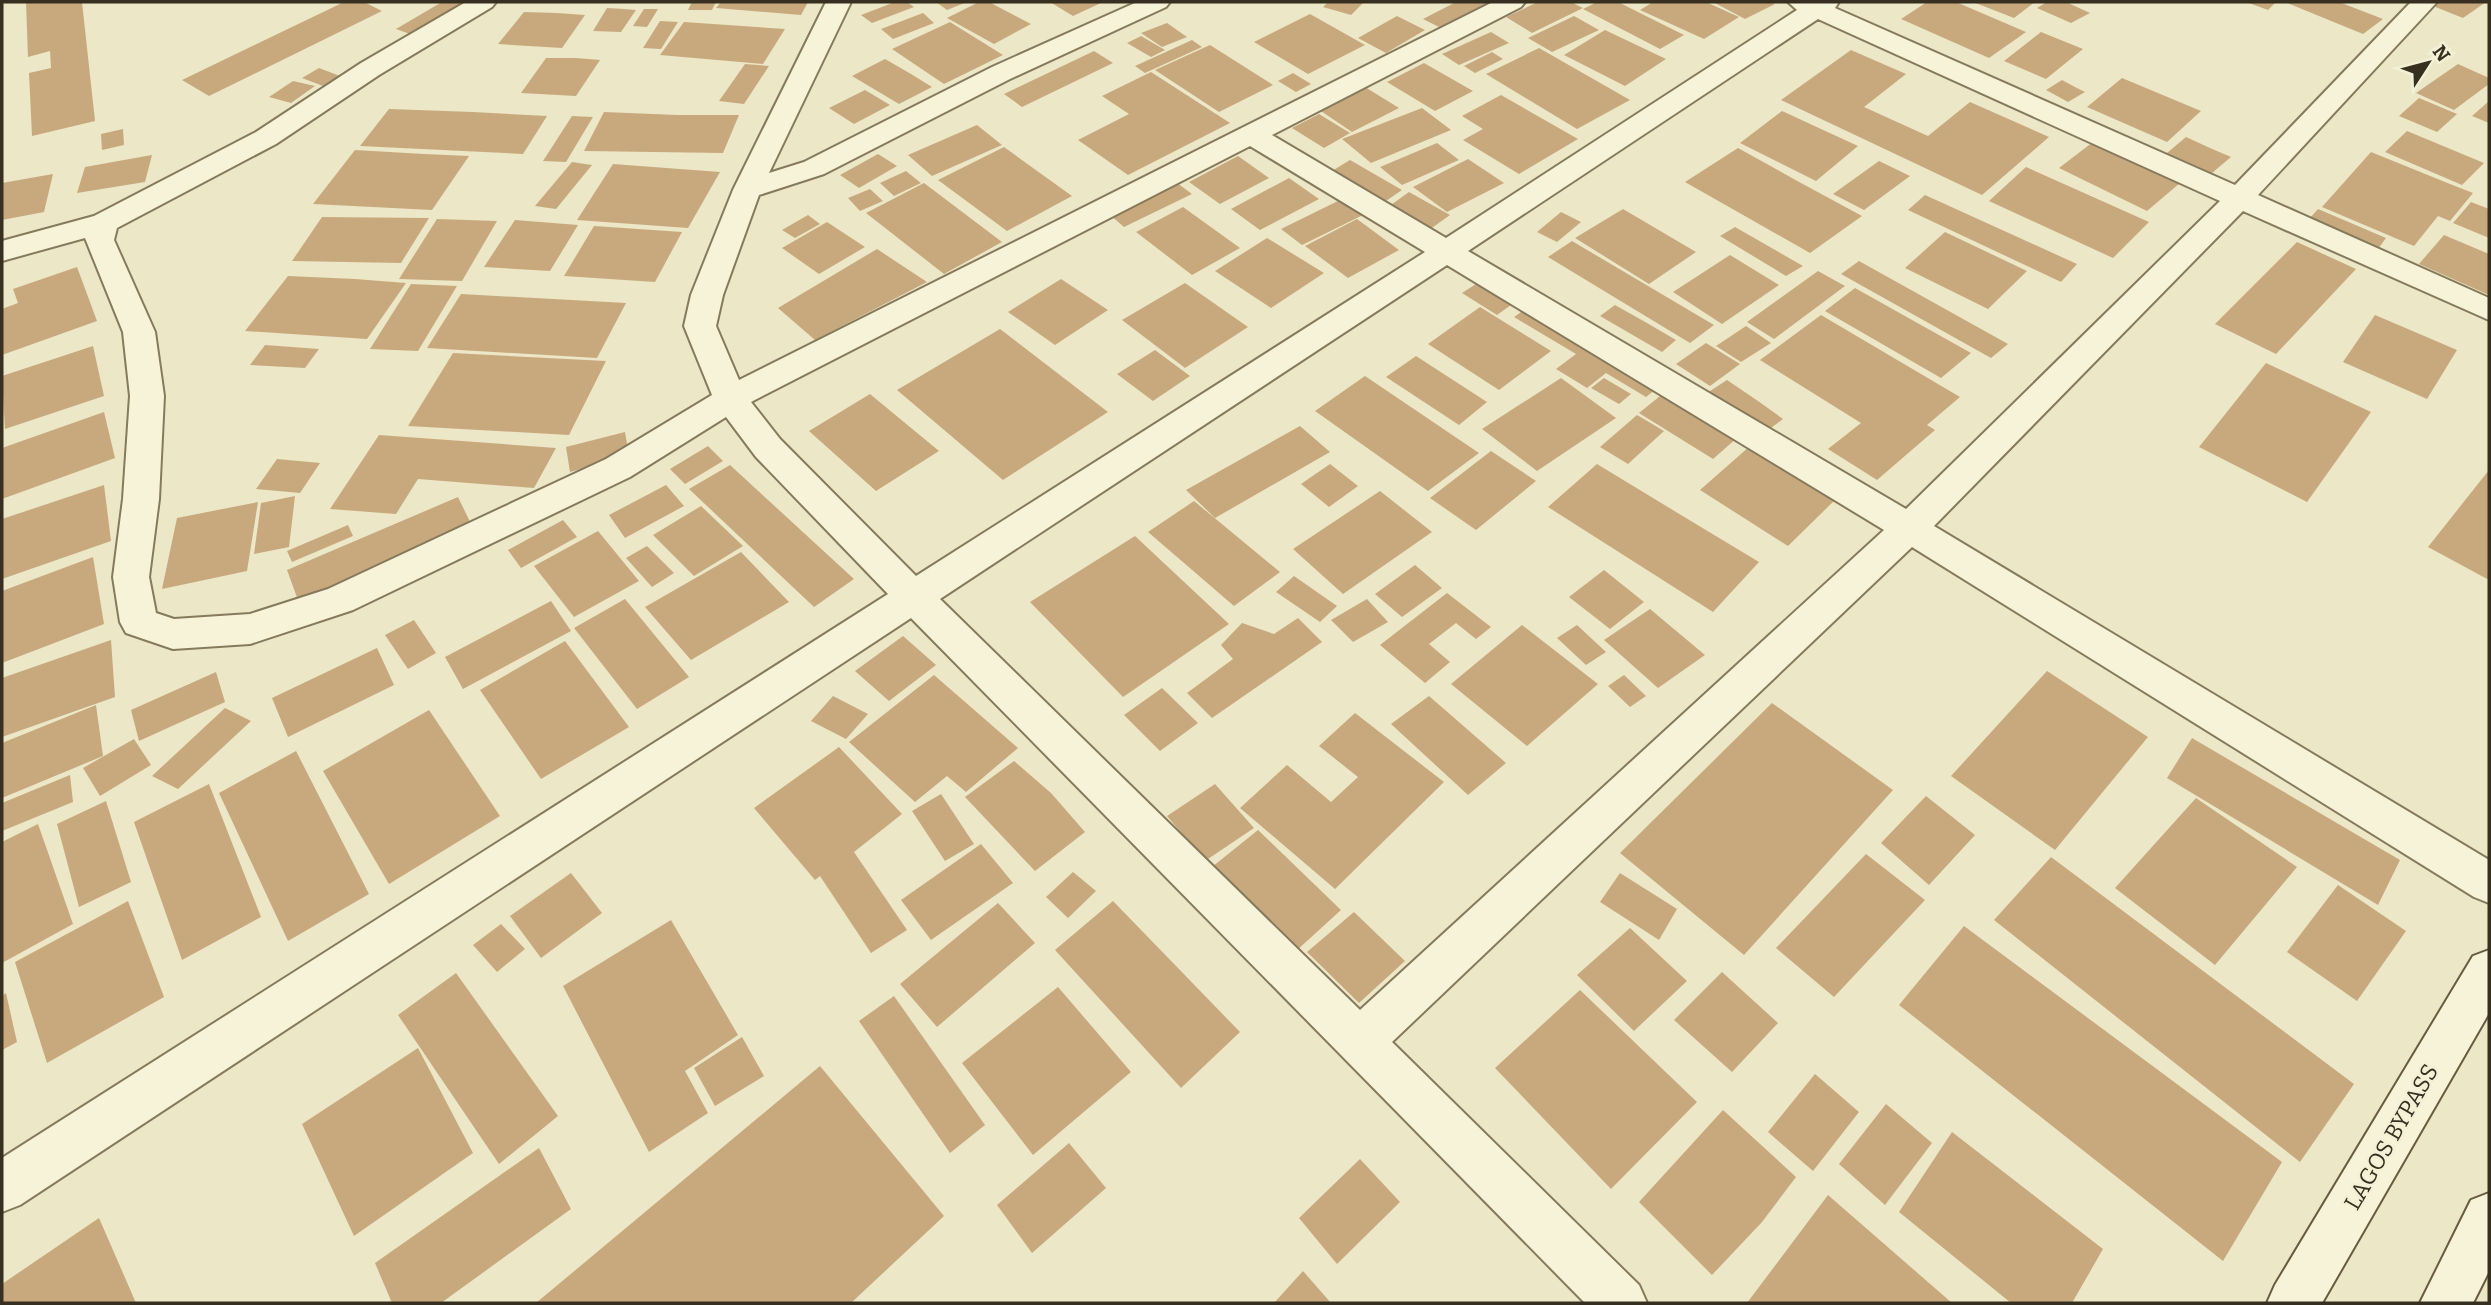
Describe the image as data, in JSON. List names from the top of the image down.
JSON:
{
  "streets": {
    "street": ["LAGOS BYPASS"]
  },
  "north": "top right"
}
